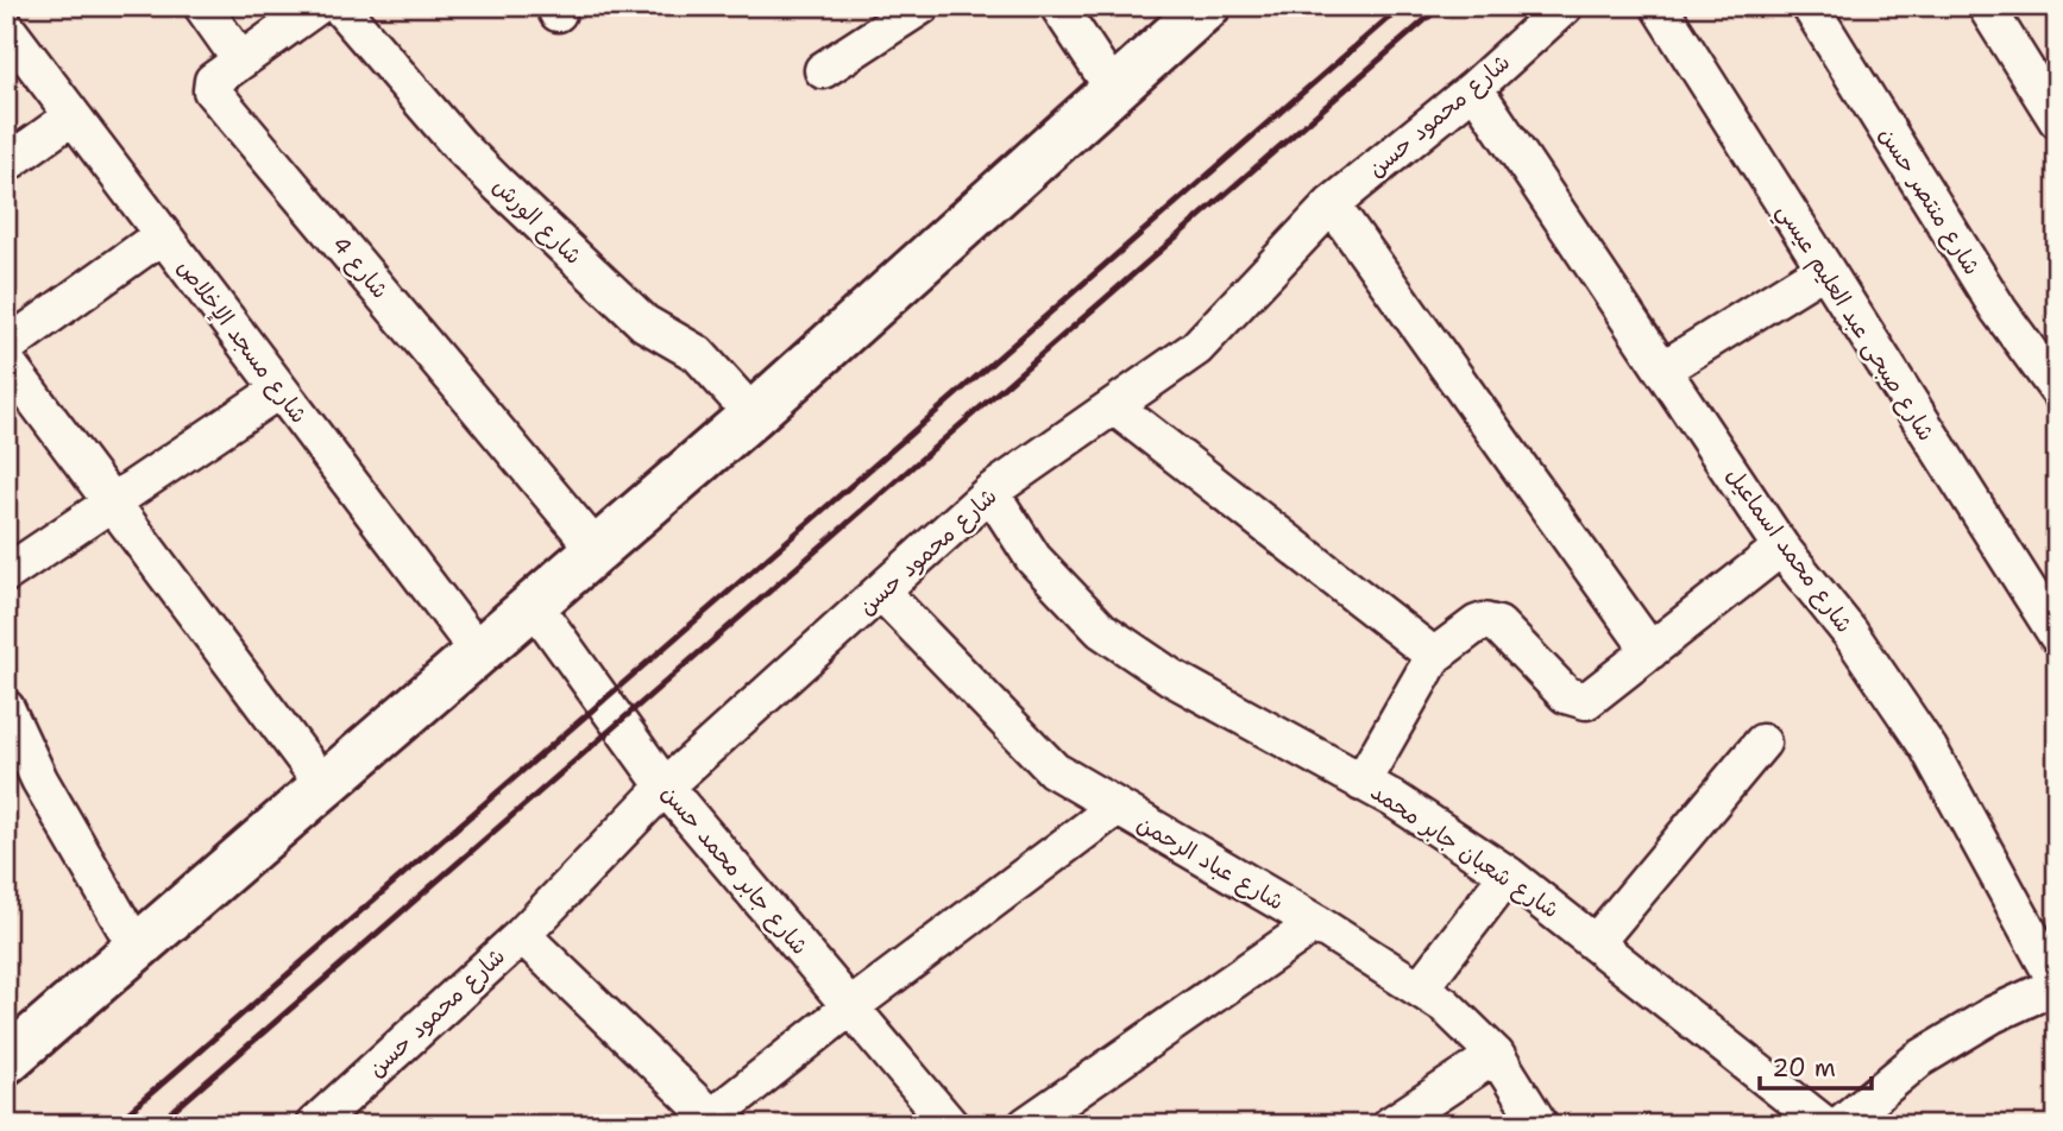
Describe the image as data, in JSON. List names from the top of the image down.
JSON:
{
  "streets": {
    "street": [
      "شارع محمود حسن",
      "شارع منتصر حسن",
      "شارع الورش",
      "شارع 4",
      "شارع صبحى عبد العليم عيسي",
      "شارع مسجد الإخلاص",
      "شارع محمد اسماعيل",
      "شارع شعبان جابر محمد",
      "شارع عباد الرحمن",
      "شارع جابر محمد حسن"
    ]
  },
  "crossings": [
    ["شارع محمود حسن", "شارع محمد اسماعيل"],
    ["شارع محمود حسن", "شارع شعبان جابر محمد"],
    ["شارع محمود حسن", "شارع عباد الرحمن"],
    ["شارع محمود حسن", "شارع جابر محمد حسن"]
  ],
  "scale_bar": "20 m"
}
